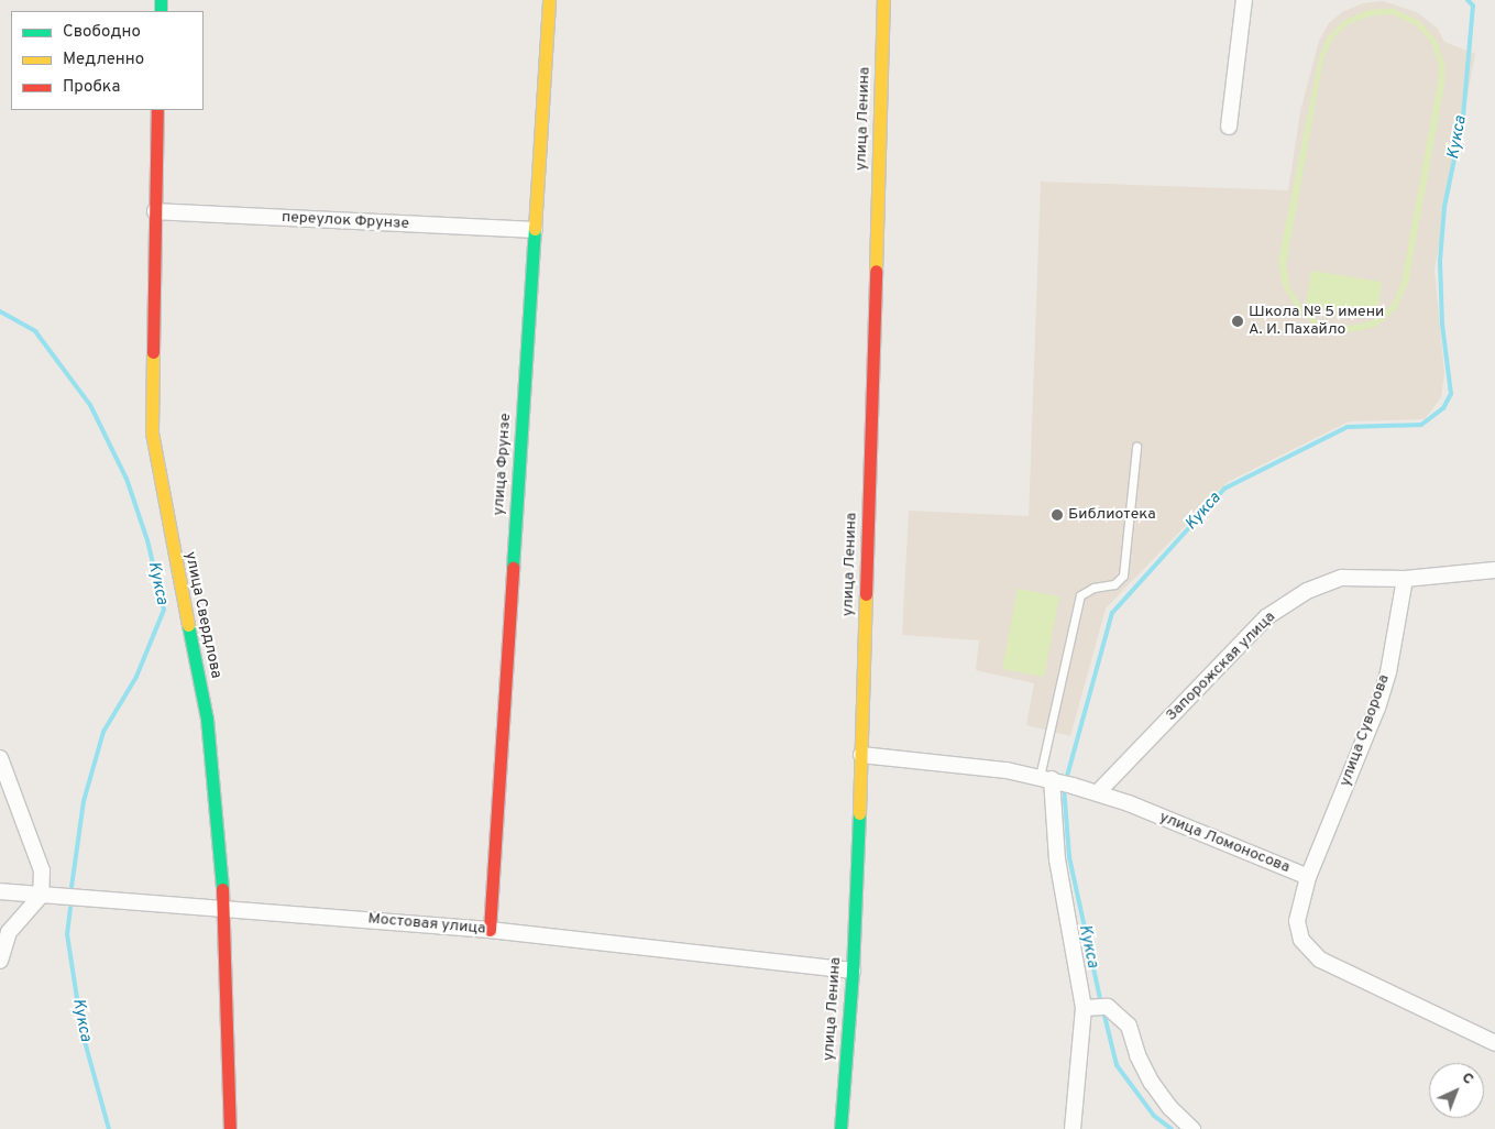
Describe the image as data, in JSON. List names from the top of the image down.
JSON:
{
  "streets": {
    "street": [
      "улица Ленина",
      "переулок Фрунзе",
      "улица Фрунзе",
      "улица Свердлова",
      "Запорожская улица",
      "улица Суворова",
      "улица Ломоносова",
      "Мостовая улица"
    ]
  },
  "crossings": [
    ["улица Ленина", "улица Ломоносова"],
    ["улица Ленина", "Мостовая улица"],
    ["переулок Фрунзе", "улица Фрунзе"],
    ["переулок Фрунзе", "улица Свердлова"],
    ["улица Фрунзе", "Мостовая улица"],
    ["улица Свердлова", "Мостовая улица"],
    ["Запорожская улица", "улица Суворова"],
    ["Запорожская улица", "улица Ломоносова"],
    ["улица Суворова", "улица Ломоносова"]
  ],
  "water": ["Кукса"],
  "places": ["Школа № 5 имени А. И. Пахайло", "Библиотека"],
  "legend": ["Свободно", "Медленно", "Пробка"],
  "north": "top right"
}
